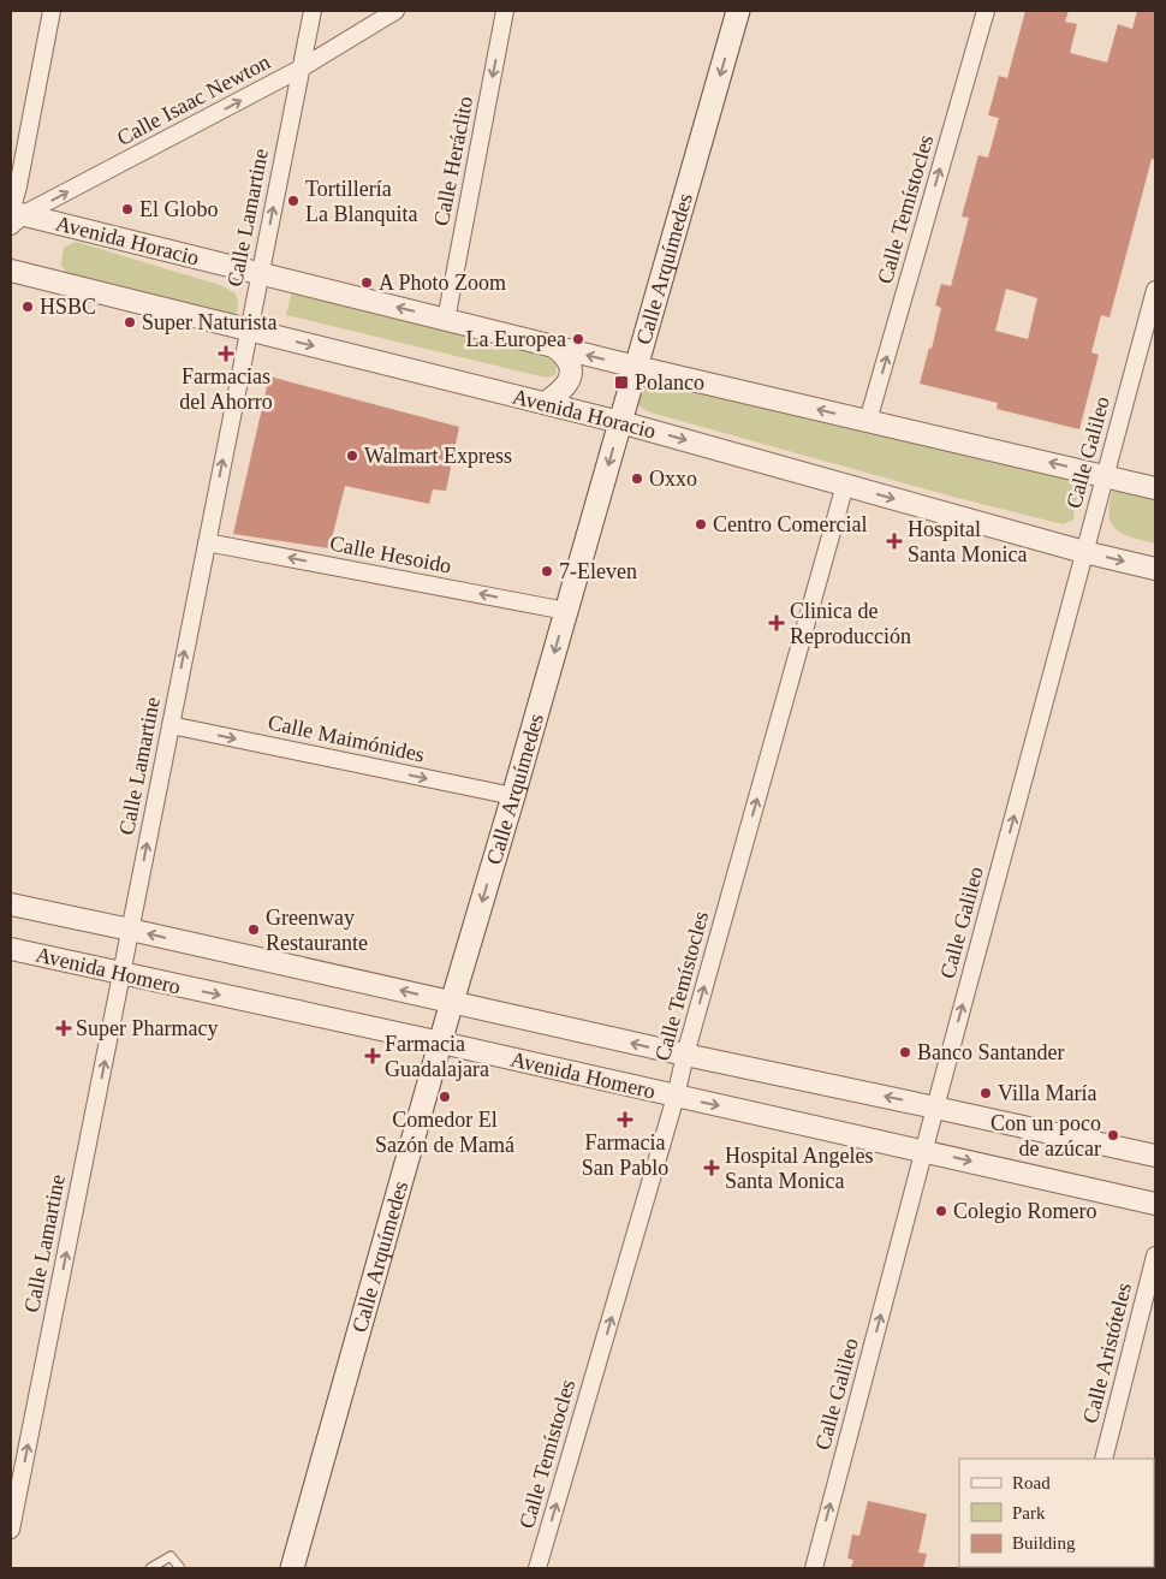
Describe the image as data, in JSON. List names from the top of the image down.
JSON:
{
  "streets": {
    "main road": ["Calle Arquímedes"],
    "street": [
      "Calle Isaac Newton",
      "Calle Heráclito",
      "Calle Temístocles",
      "Calle Lamartine",
      "Avenida Horacio",
      "Calle Galileo",
      "Calle Hesoido",
      "Calle Maimónides",
      "Avenida Homero",
      "Calle Aristóteles"
    ]
  },
  "crossings": [
    ["Calle Isaac Newton", "Calle Lamartine"],
    ["Calle Isaac Newton", "Avenida Horacio"],
    ["Calle Heráclito", "Avenida Horacio"],
    ["Calle Temístocles", "Avenida Horacio"],
    ["Calle Temístocles", "Avenida Homero"],
    ["Calle Lamartine", "Avenida Horacio"],
    ["Calle Lamartine", "Calle Hesoido"],
    ["Calle Lamartine", "Calle Maimónides"],
    ["Calle Lamartine", "Avenida Homero"],
    ["Avenida Horacio", "Calle Arquímedes"],
    ["Avenida Horacio", "Calle Galileo"],
    ["Calle Arquímedes", "Calle Hesoido"],
    ["Calle Arquímedes", "Calle Maimónides"],
    ["Calle Arquímedes", "Avenida Homero"],
    ["Calle Galileo", "Avenida Homero"]
  ],
  "one_way": [
    "Calle Isaac Newton",
    "Calle Heráclito",
    "Calle Temístocles",
    "Calle Lamartine",
    "Calle Arquímedes",
    "Calle Galileo",
    "Calle Hesoido",
    "Calle Maimónides"
  ],
  "places": {
    "other": [
      "Tortillería La Blanquita",
      "El Globo",
      "A Photo Zoom",
      "HSBC",
      "Super Naturista",
      "La Europea",
      "Walmart Express",
      "Oxxo",
      "Centro Comercial",
      "7-Eleven",
      "Greenway Restaurante",
      "Banco Santander",
      "Villa María",
      "Comedor El Sazón de Mamá",
      "Con un poco de azúcar",
      "Colegio Romero"
    ],
    "health": [
      "Farmacias del Ahorro",
      "Hospital Santa Monica",
      "Clinica de Reproducción",
      "Super Pharmacy",
      "Farmacia Guadalajara",
      "Farmacia San Pablo",
      "Hospital Angeles Santa Monica"
    ],
    "transit": ["Polanco"]
  },
  "legend": ["Road", "Park", "Building"]
}
